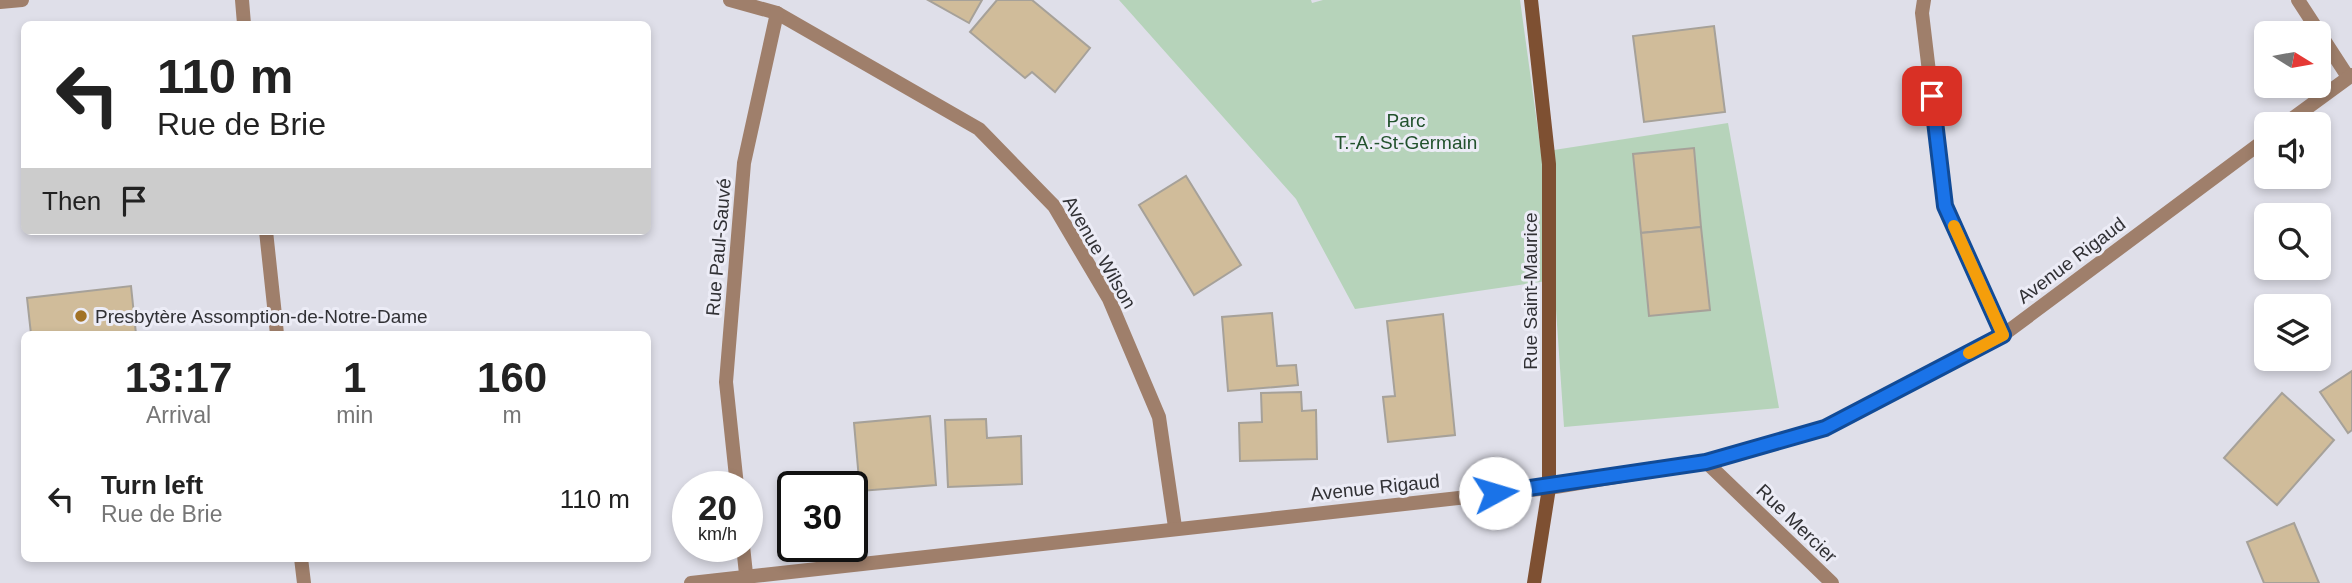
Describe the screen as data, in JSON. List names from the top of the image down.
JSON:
{
  "streets": {
    "street": [
      "Rue Paul-Sauvé",
      "Avenue Wilson",
      "Avenue Rigaud",
      "Rue Saint-Maurice",
      "Rue Mercier"
    ]
  },
  "crossings": [
    ["Rue Paul-Sauvé", "Avenue Wilson"],
    ["Avenue Wilson", "Avenue Rigaud"],
    ["Avenue Rigaud", "Rue Saint-Maurice"],
    ["Avenue Rigaud", "Rue Mercier"]
  ],
  "parks": ["Parc T.-A.-St-Germain"],
  "places": ["Presbytère Assomption-de-Notre-Dame"],
  "north": "right",
  "page": {
    "turn": ["110 m", "Rue de Brie"],
    "then": "Then",
    "eta": [
      "13:17",
      "Arrival",
      "1",
      "min",
      "160",
      "m"
    ],
    "list": [
      {
        "name": "Turn left",
        "note": "Rue de Brie",
        "value": "110 m"
      }
    ],
    "speed": "20 km/h",
    "limit": "30"
  }
}
